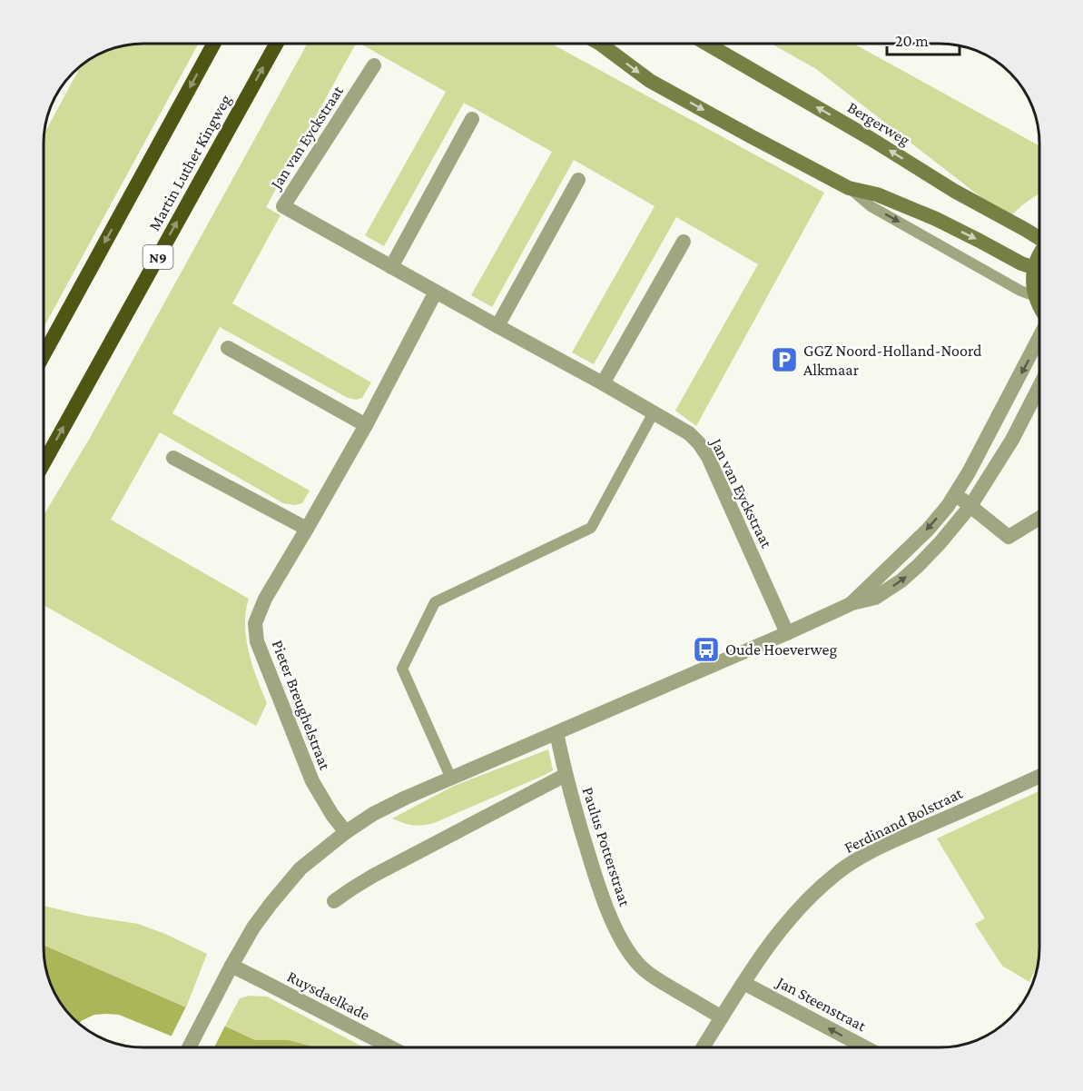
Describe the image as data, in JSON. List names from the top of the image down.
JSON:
{
  "streets": {
    "highway": ["Martin Luther Kingweg", "N9"],
    "main road": ["Bergerweg"],
    "street": [
      "Jan van Eyckstraat",
      "Pieter Breughelstraat",
      "Ferdinand Bolstraat",
      "Paulus Potterstraat",
      "Ruysdaelkade",
      "Jan Steenstraat"
    ]
  },
  "crossings": [
    ["Jan van Eyckstraat", "Pieter Breughelstraat"],
    ["Ferdinand Bolstraat", "Paulus Potterstraat"],
    ["Ferdinand Bolstraat", "Jan Steenstraat"]
  ],
  "one_way": ["Jan Steenstraat"],
  "places": {
    "parking": ["GGZ Noord-Holland-Noord Alkmaar"],
    "bus stop": ["Oude Hoeverweg"]
  },
  "scale_bar": "20 m"
}
